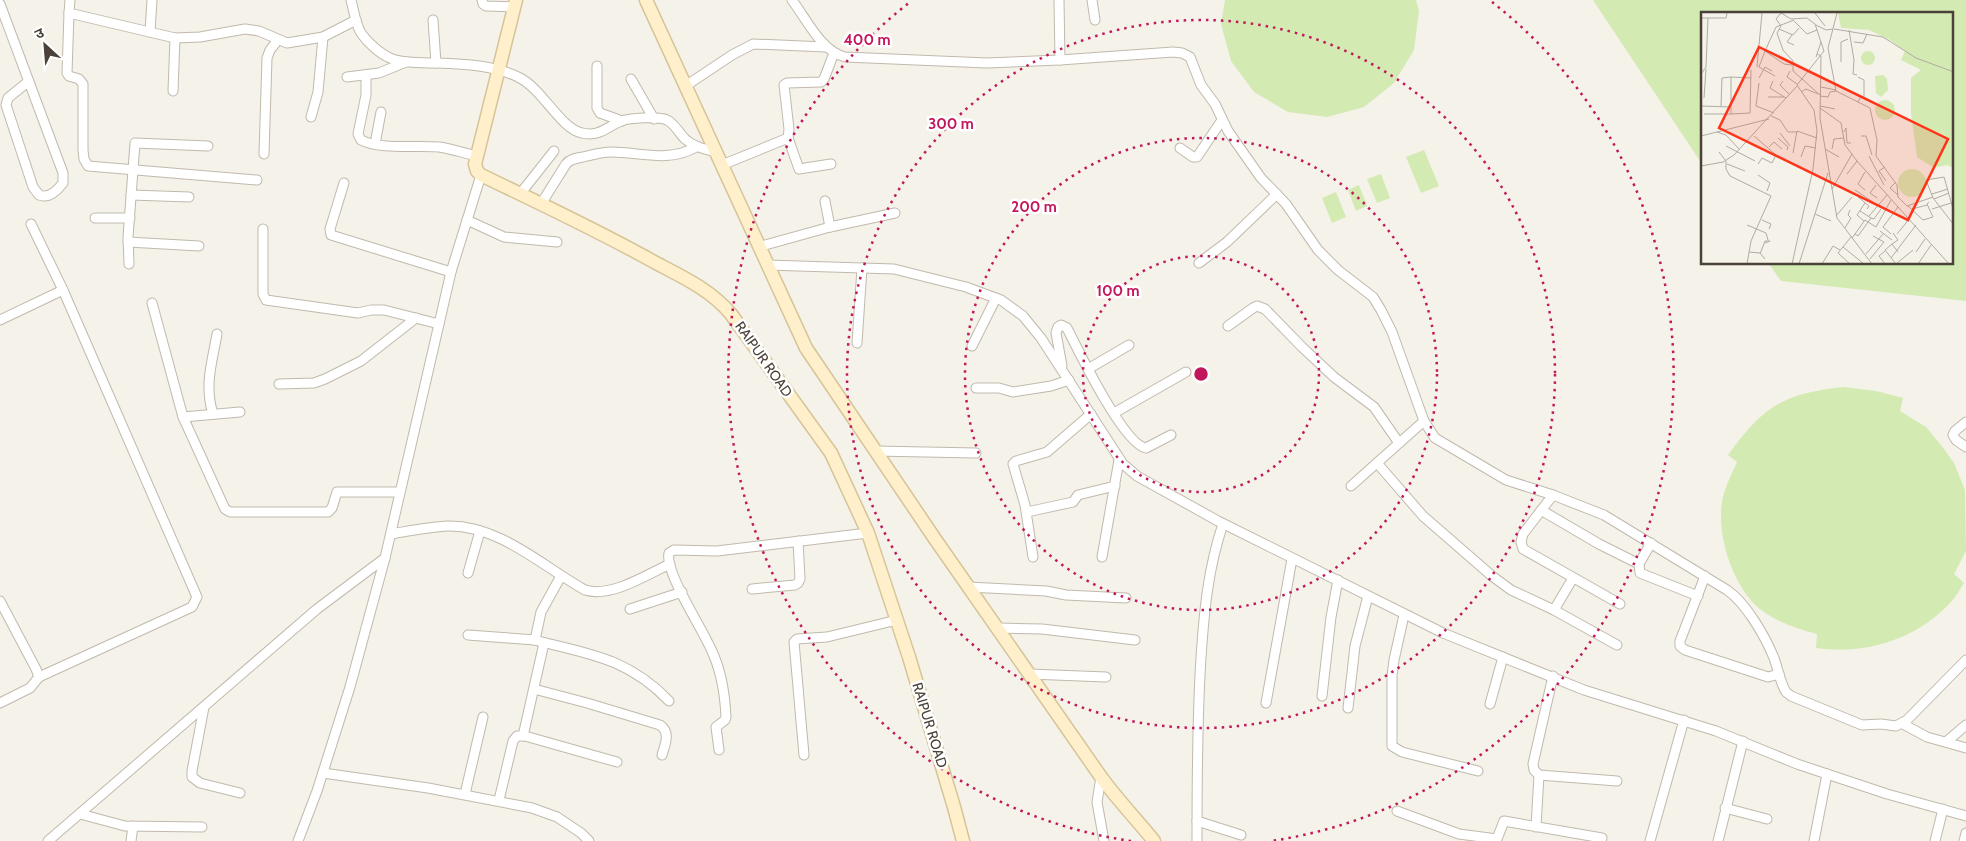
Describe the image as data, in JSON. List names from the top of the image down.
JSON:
{
  "streets": {
    "street": ["RAIPUR ROAD"]
  },
  "north": "top left",
  "rings": [
    "400 m",
    "300 m",
    "200 m",
    "100 m"
  ]
}
